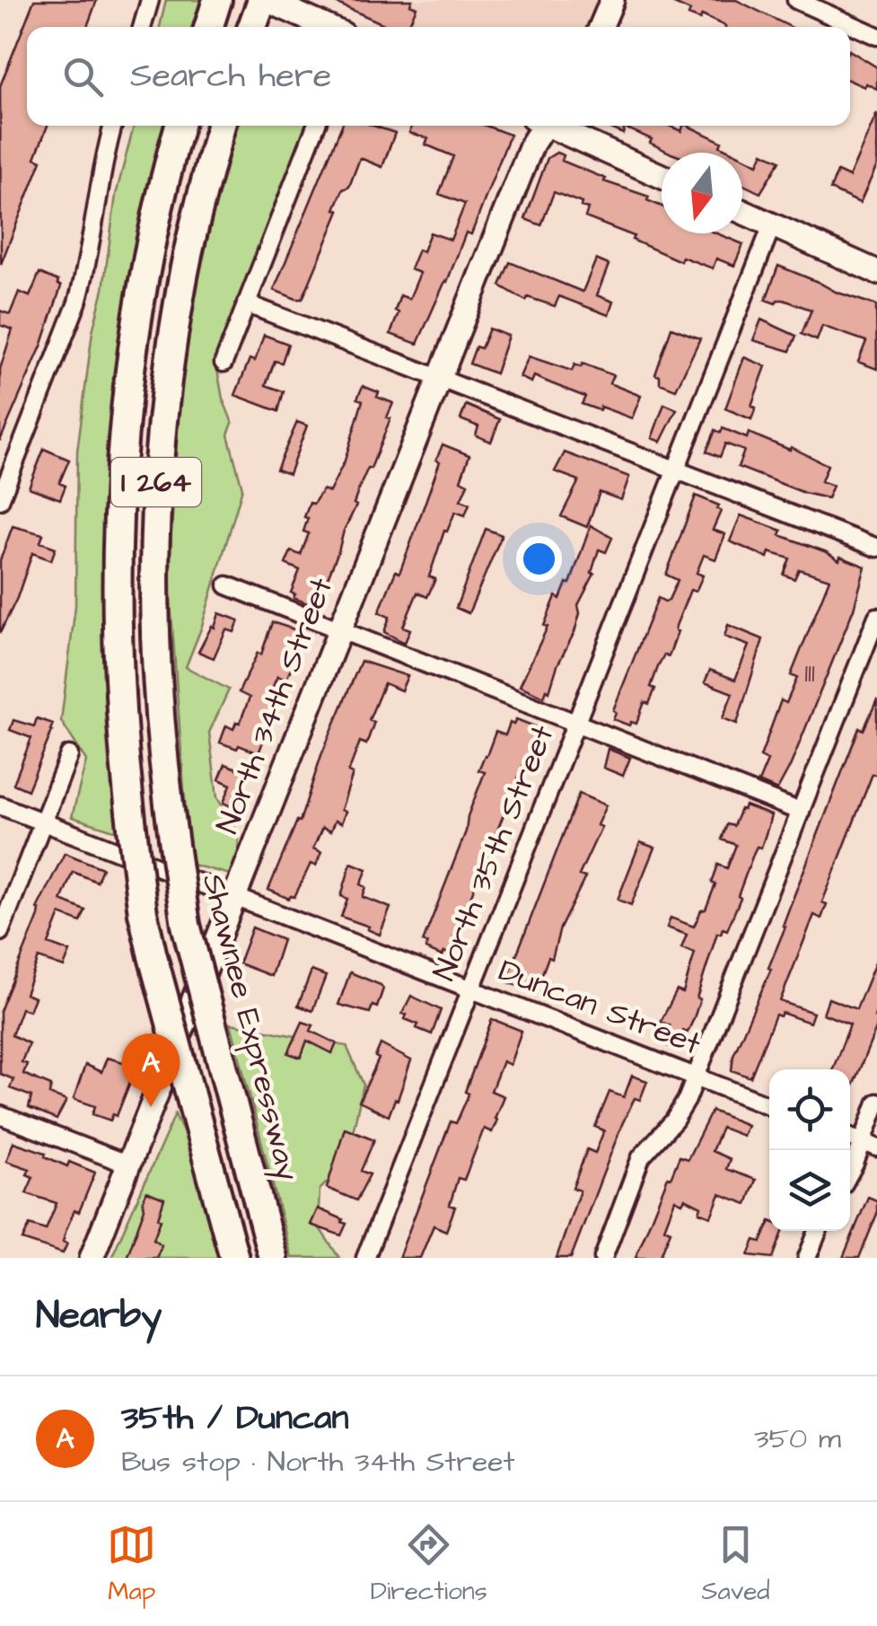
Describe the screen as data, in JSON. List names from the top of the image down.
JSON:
{
  "streets": {
    "highway": ["I 264", "Shawnee Expressway"],
    "street": ["North 34th Street", "North 35th Street", "Duncan Street"]
  },
  "crossings": [
    ["North 34th Street", "Duncan Street"],
    ["North 35th Street", "Duncan Street"]
  ],
  "house_numbers": ["111"],
  "north": "bottom",
  "page": {
    "search": "Search here",
    "pins": "A",
    "heading": "Nearby",
    "list": [
      {
        "mark": "A",
        "name": "35th / Duncan",
        "note": "Bus stop · North 34th Street",
        "value": "350 m"
      }
    ],
    "nav": ["Map", "Directions", "Saved"]
  }
}
